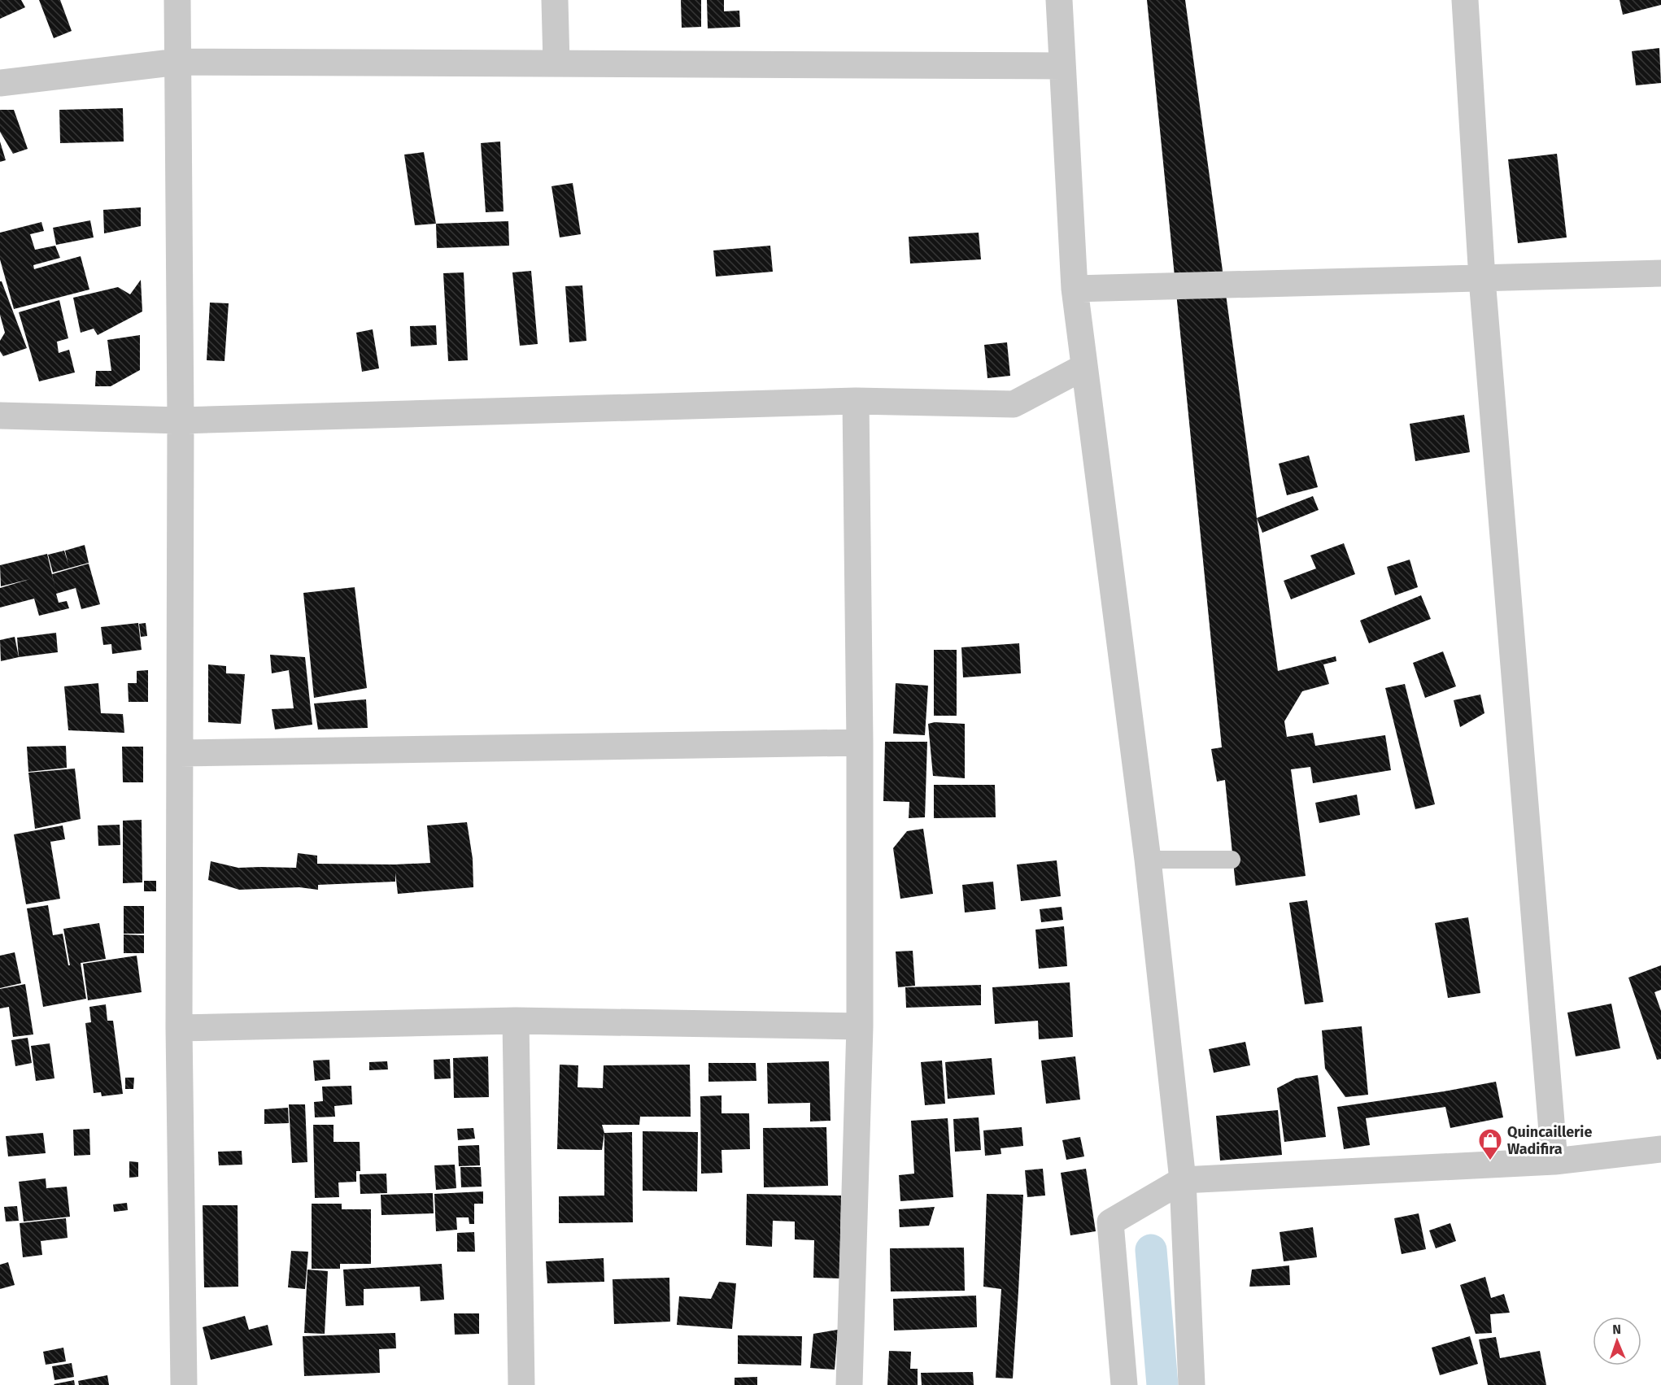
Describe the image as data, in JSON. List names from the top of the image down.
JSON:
{
  "places": {
    "shop": ["Quincaillerie Wadifira"]
  },
  "north": "top"
}
